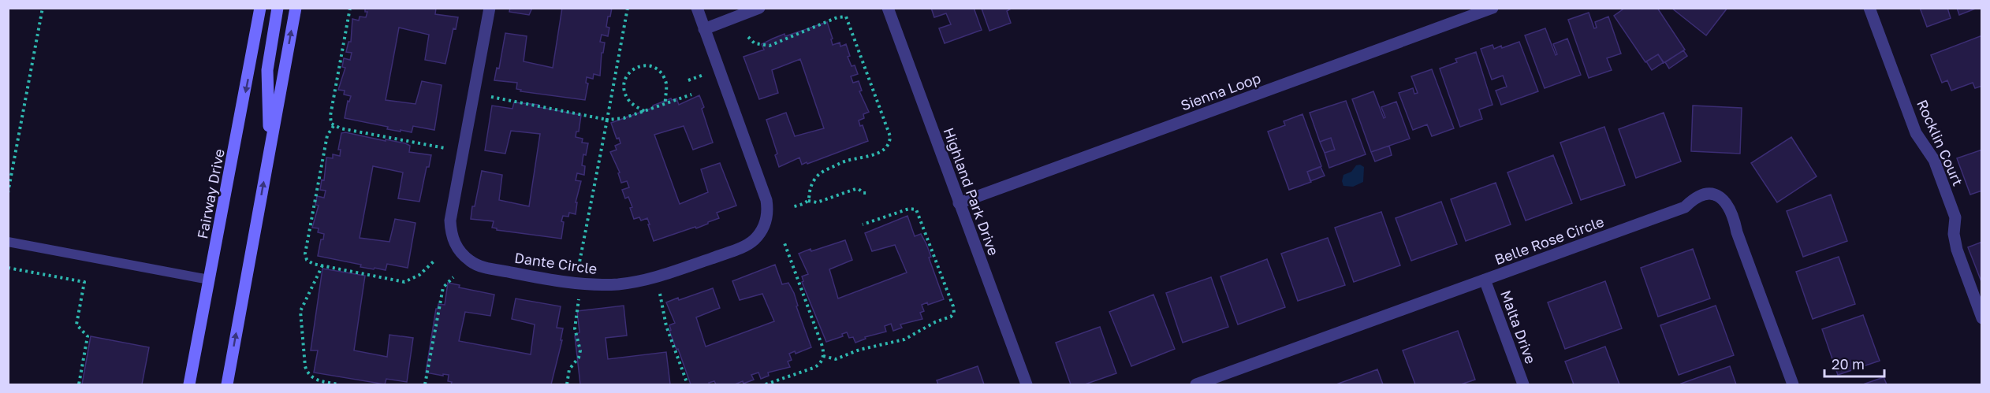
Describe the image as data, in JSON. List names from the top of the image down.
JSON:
{
  "streets": {
    "main road": ["Fairway Drive"],
    "street": [
      "Sienna Loop",
      "Rocklin Court",
      "Highland Park Drive",
      "Belle Rose Circle",
      "Dante Circle",
      "Malta Drive"
    ]
  },
  "crossings": [
    ["Sienna Loop", "Highland Park Drive"],
    ["Belle Rose Circle", "Malta Drive"]
  ],
  "scale_bar": "20 m"
}
